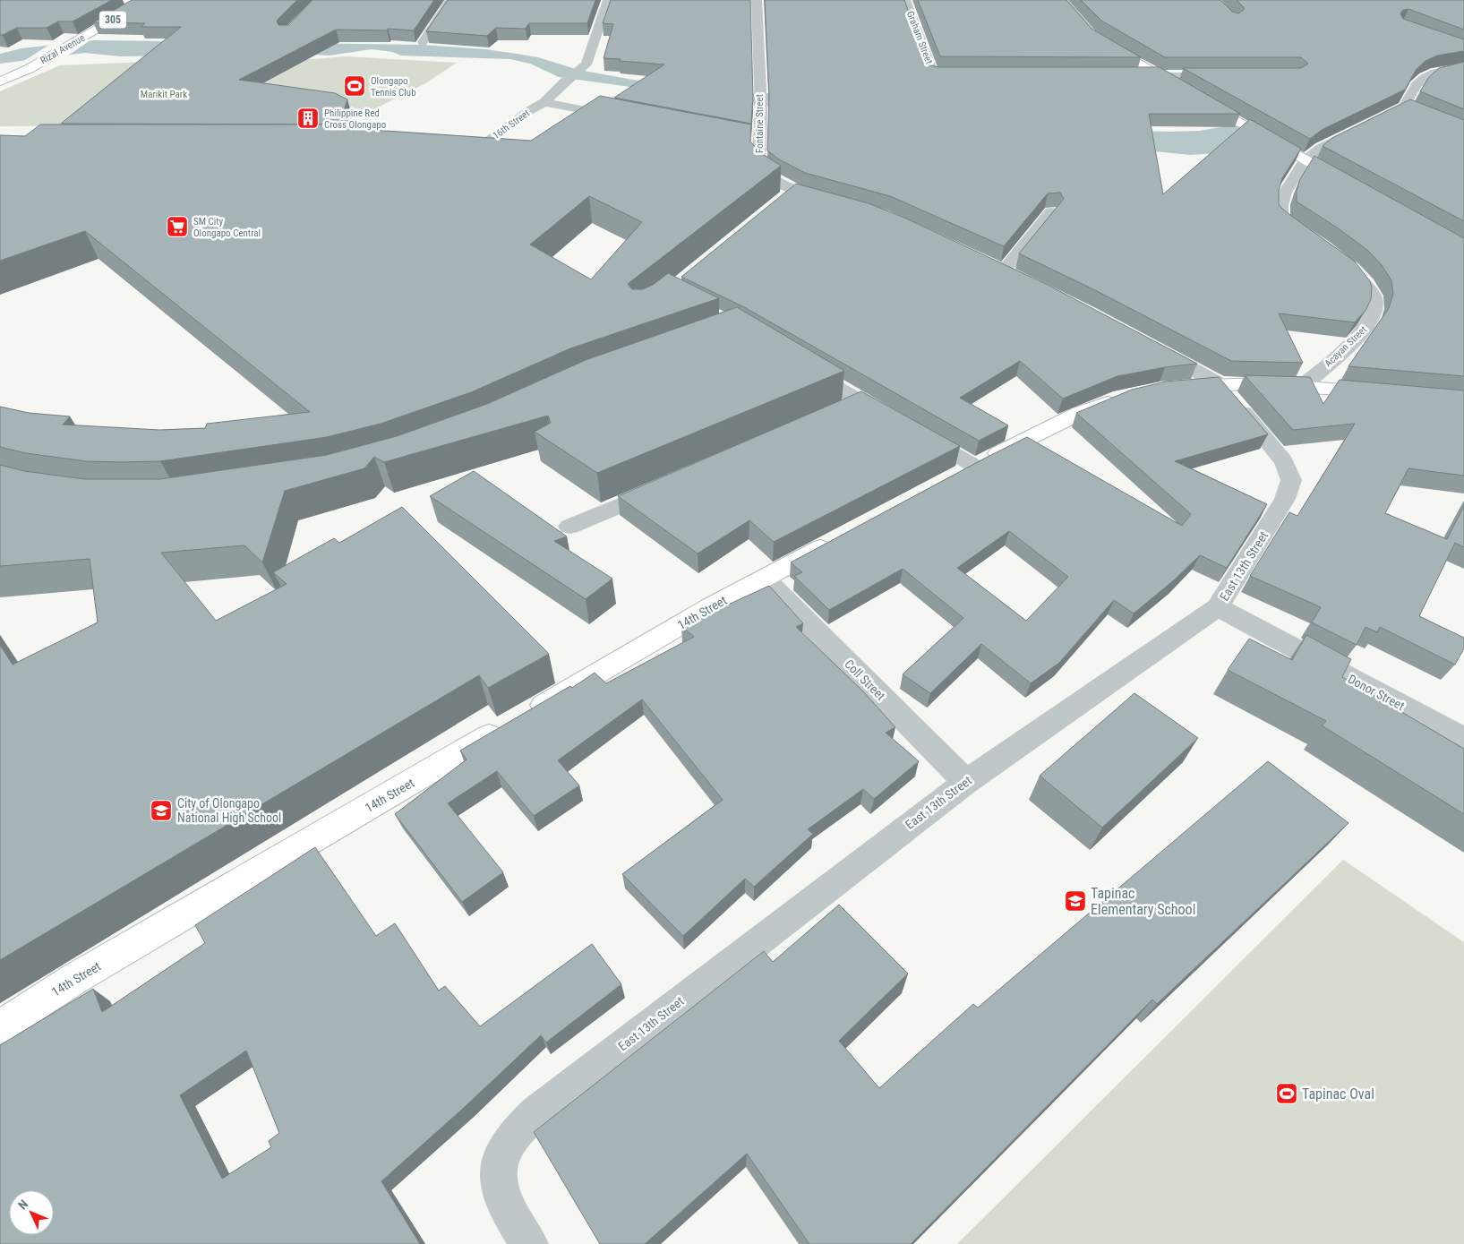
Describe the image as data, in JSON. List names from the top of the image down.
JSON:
{
  "streets": {
    "main road": ["305", "Rizal Avenue", "14th Street"],
    "street": [
      "Graham Street",
      "Fontaine Street",
      "16th Street",
      "Acayan Street",
      "East 13th Street",
      "Coll Street",
      "Donor Street"
    ]
  },
  "crossings": [
    ["East 13th Street", "Coll Street"],
    ["East 13th Street", "Donor Street"],
    ["14th Street", "Coll Street"]
  ],
  "parks": ["Marikit Park"],
  "places": {
    "sports": ["Olongapo Tennis Club", "Tapinac Oval"],
    "building": ["Philippine Red Cross Olongapo"],
    "supermarket": ["SM City Olongapo Central"],
    "school or university": ["City of Olongapo National High School", "Tapinac Elementary School"]
  },
  "north": "top left"
}
